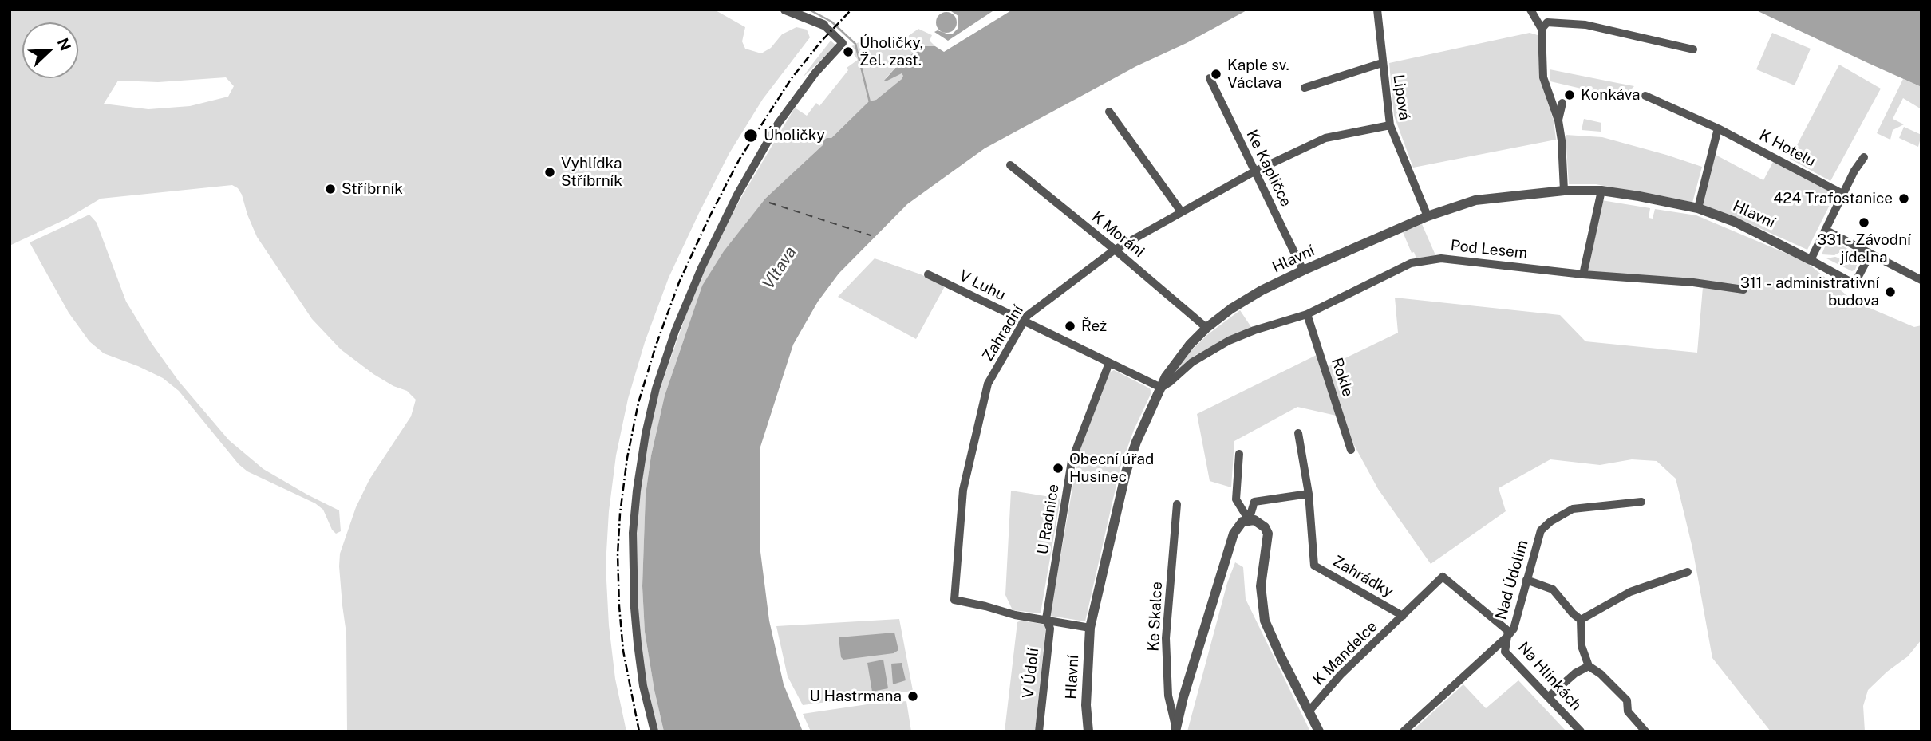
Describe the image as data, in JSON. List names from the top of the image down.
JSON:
{
  "streets": {
    "street": [
      "Lipová",
      "K Hotelu",
      "Ke Kapličce",
      "Hlavní",
      "K Moráni",
      "Pod Lesem",
      "V Luhu",
      "Zahradní",
      "Rokle",
      "U Radnice",
      "Zahrádky",
      "Nad Údolím",
      "Ke Skalce",
      "K Mandelce",
      "V Údolí",
      "Na Hlinkách"
    ]
  },
  "crossings": [
    ["Lipová", "Hlavní"],
    ["Lipová", "Zahradní"],
    ["Ke Kapličce", "Hlavní"],
    ["Ke Kapličce", "Zahradní"],
    ["Hlavní", "K Moráni"],
    ["Hlavní", "Pod Lesem"],
    ["Hlavní", "V Luhu"],
    ["Hlavní", "Zahradní"],
    ["K Moráni", "Zahradní"],
    ["Pod Lesem", "V Luhu"],
    ["Pod Lesem", "Rokle"],
    ["V Luhu", "Zahradní"],
    ["V Luhu", "U Radnice"],
    ["Zahradní", "U Radnice"],
    ["Zahradní", "V Údolí"],
    ["U Radnice", "V Údolí"],
    ["Zahrádky", "K Mandelce"],
    ["Nad Údolím", "Na Hlinkách"]
  ],
  "water": ["Vltava"],
  "places": [
    "Úholičky, Žel. zast.",
    "Kaple sv. Václava",
    "Konkáva",
    "Úholičky",
    "Vyhlídka Stříbrník",
    "Stříbrník",
    "424 Trafostanice",
    "331 - Závodní jídelna",
    "311 - administrativní budova",
    "Řež",
    "Obecní úřad Husinec",
    "U Hastrmana"
  ],
  "north": "top right"
}
